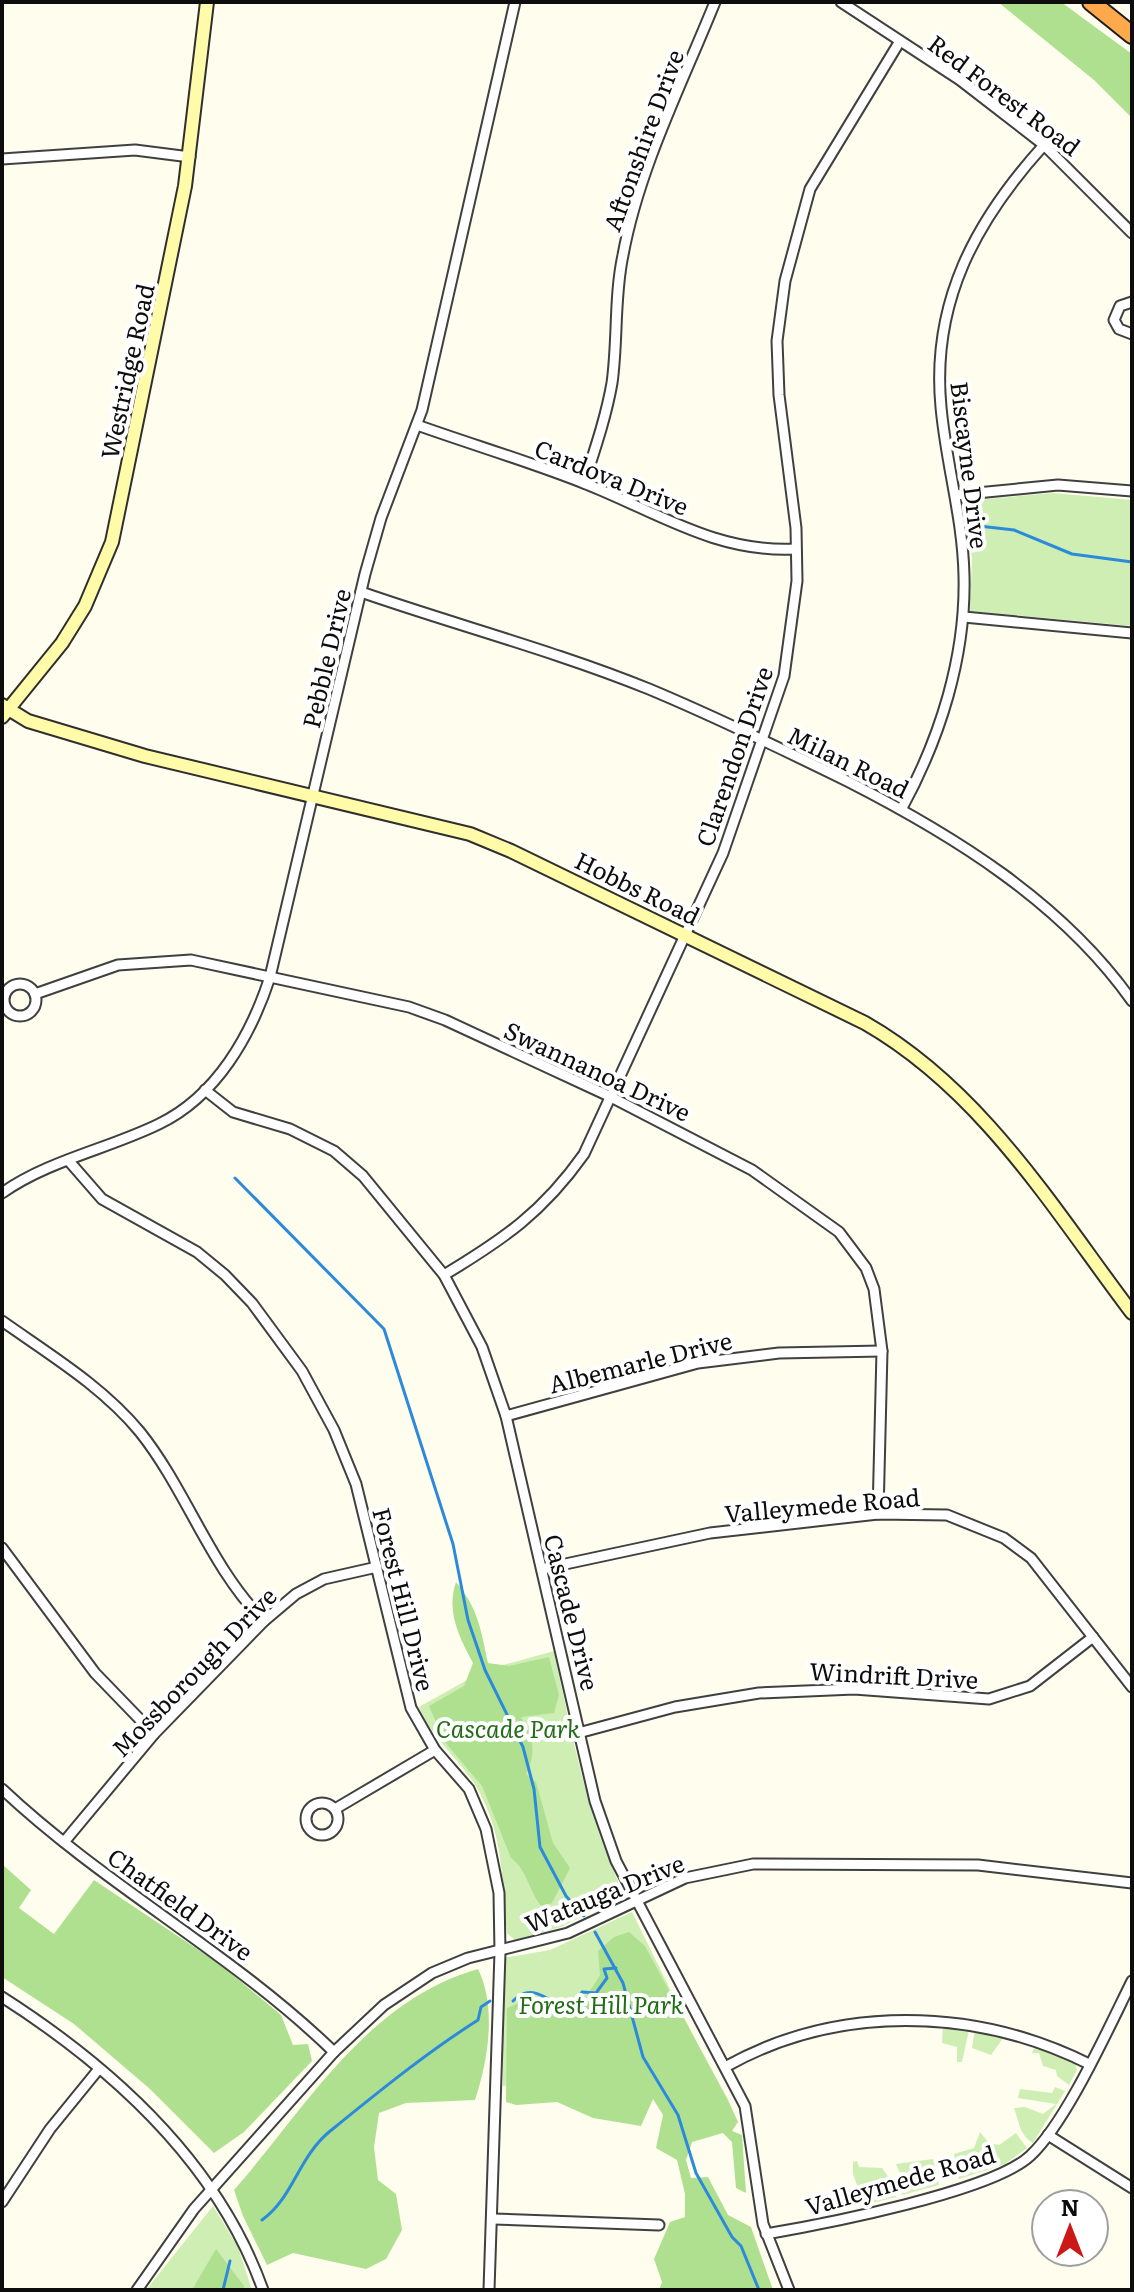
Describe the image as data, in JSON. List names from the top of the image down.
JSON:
{
  "streets": {
    "street": [
      "Red Forest Road",
      "Aftonshire Drive",
      "Westridge Road",
      "Biscayne Drive",
      "Cardova Drive",
      "Pebble Drive",
      "Clarendon Drive",
      "Milan Road",
      "Hobbs Road",
      "Swannanoa Drive",
      "Albemarle Drive",
      "Valleymede Road",
      "Forest Hill Drive",
      "Cascade Drive",
      "Mossborough Drive",
      "Windrift Drive",
      "Watauga Drive",
      "Chatfield Drive"
    ]
  },
  "crossings": [
    ["Red Forest Road", "Biscayne Drive"],
    ["Red Forest Road", "Clarendon Drive"],
    ["Aftonshire Drive", "Cardova Drive"],
    ["Westridge Road", "Hobbs Road"],
    ["Biscayne Drive", "Milan Road"],
    ["Cardova Drive", "Pebble Drive"],
    ["Cardova Drive", "Clarendon Drive"],
    ["Pebble Drive", "Milan Road"],
    ["Pebble Drive", "Hobbs Road"],
    ["Pebble Drive", "Swannanoa Drive"],
    ["Pebble Drive", "Forest Hill Drive"],
    ["Pebble Drive", "Cascade Drive"],
    ["Clarendon Drive", "Milan Road"],
    ["Clarendon Drive", "Hobbs Road"],
    ["Clarendon Drive", "Swannanoa Drive"],
    ["Clarendon Drive", "Cascade Drive"],
    ["Swannanoa Drive", "Albemarle Drive"],
    ["Swannanoa Drive", "Valleymede Road"],
    ["Albemarle Drive", "Cascade Drive"],
    ["Valleymede Road", "Cascade Drive"],
    ["Valleymede Road", "Windrift Drive"],
    ["Forest Hill Drive", "Mossborough Drive"],
    ["Forest Hill Drive", "Watauga Drive"],
    ["Cascade Drive", "Windrift Drive"],
    ["Cascade Drive", "Watauga Drive"],
    ["Mossborough Drive", "Chatfield Drive"],
    ["Watauga Drive", "Chatfield Drive"]
  ],
  "parks": ["Cascade Park", "Forest Hill Park"],
  "north": "top"
}
